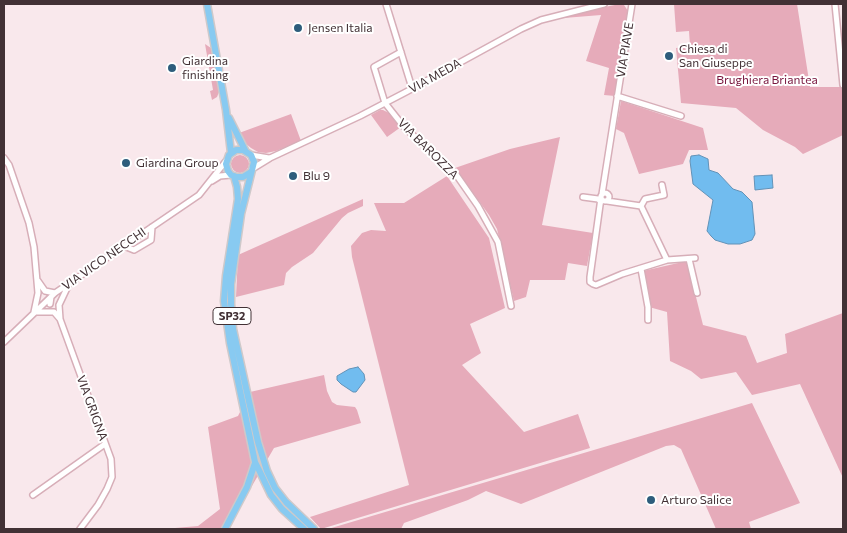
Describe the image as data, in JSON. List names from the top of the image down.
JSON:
{
  "streets": {
    "main road": ["SP32"],
    "street": [
      "VIA PIAVE",
      "VIA MEDA",
      "VIA BAROZZA",
      "VIA VICO NECCHI",
      "VIA GRIGNA"
    ]
  },
  "crossings": [
    ["VIA MEDA", "VIA BAROZZA"],
    ["VIA MEDA", "VIA VICO NECCHI"],
    ["VIA MEDA", "SP32"],
    ["VIA VICO NECCHI", "SP32"],
    ["VIA VICO NECCHI", "VIA GRIGNA"]
  ],
  "parks": ["Brughiera Briantea"],
  "places": [
    "Jensen Italia",
    "Chiesa di San Giuseppe",
    "Giardina finishing",
    "Giardina Group",
    "Blu 9",
    "Arturo Salice"
  ]
}
